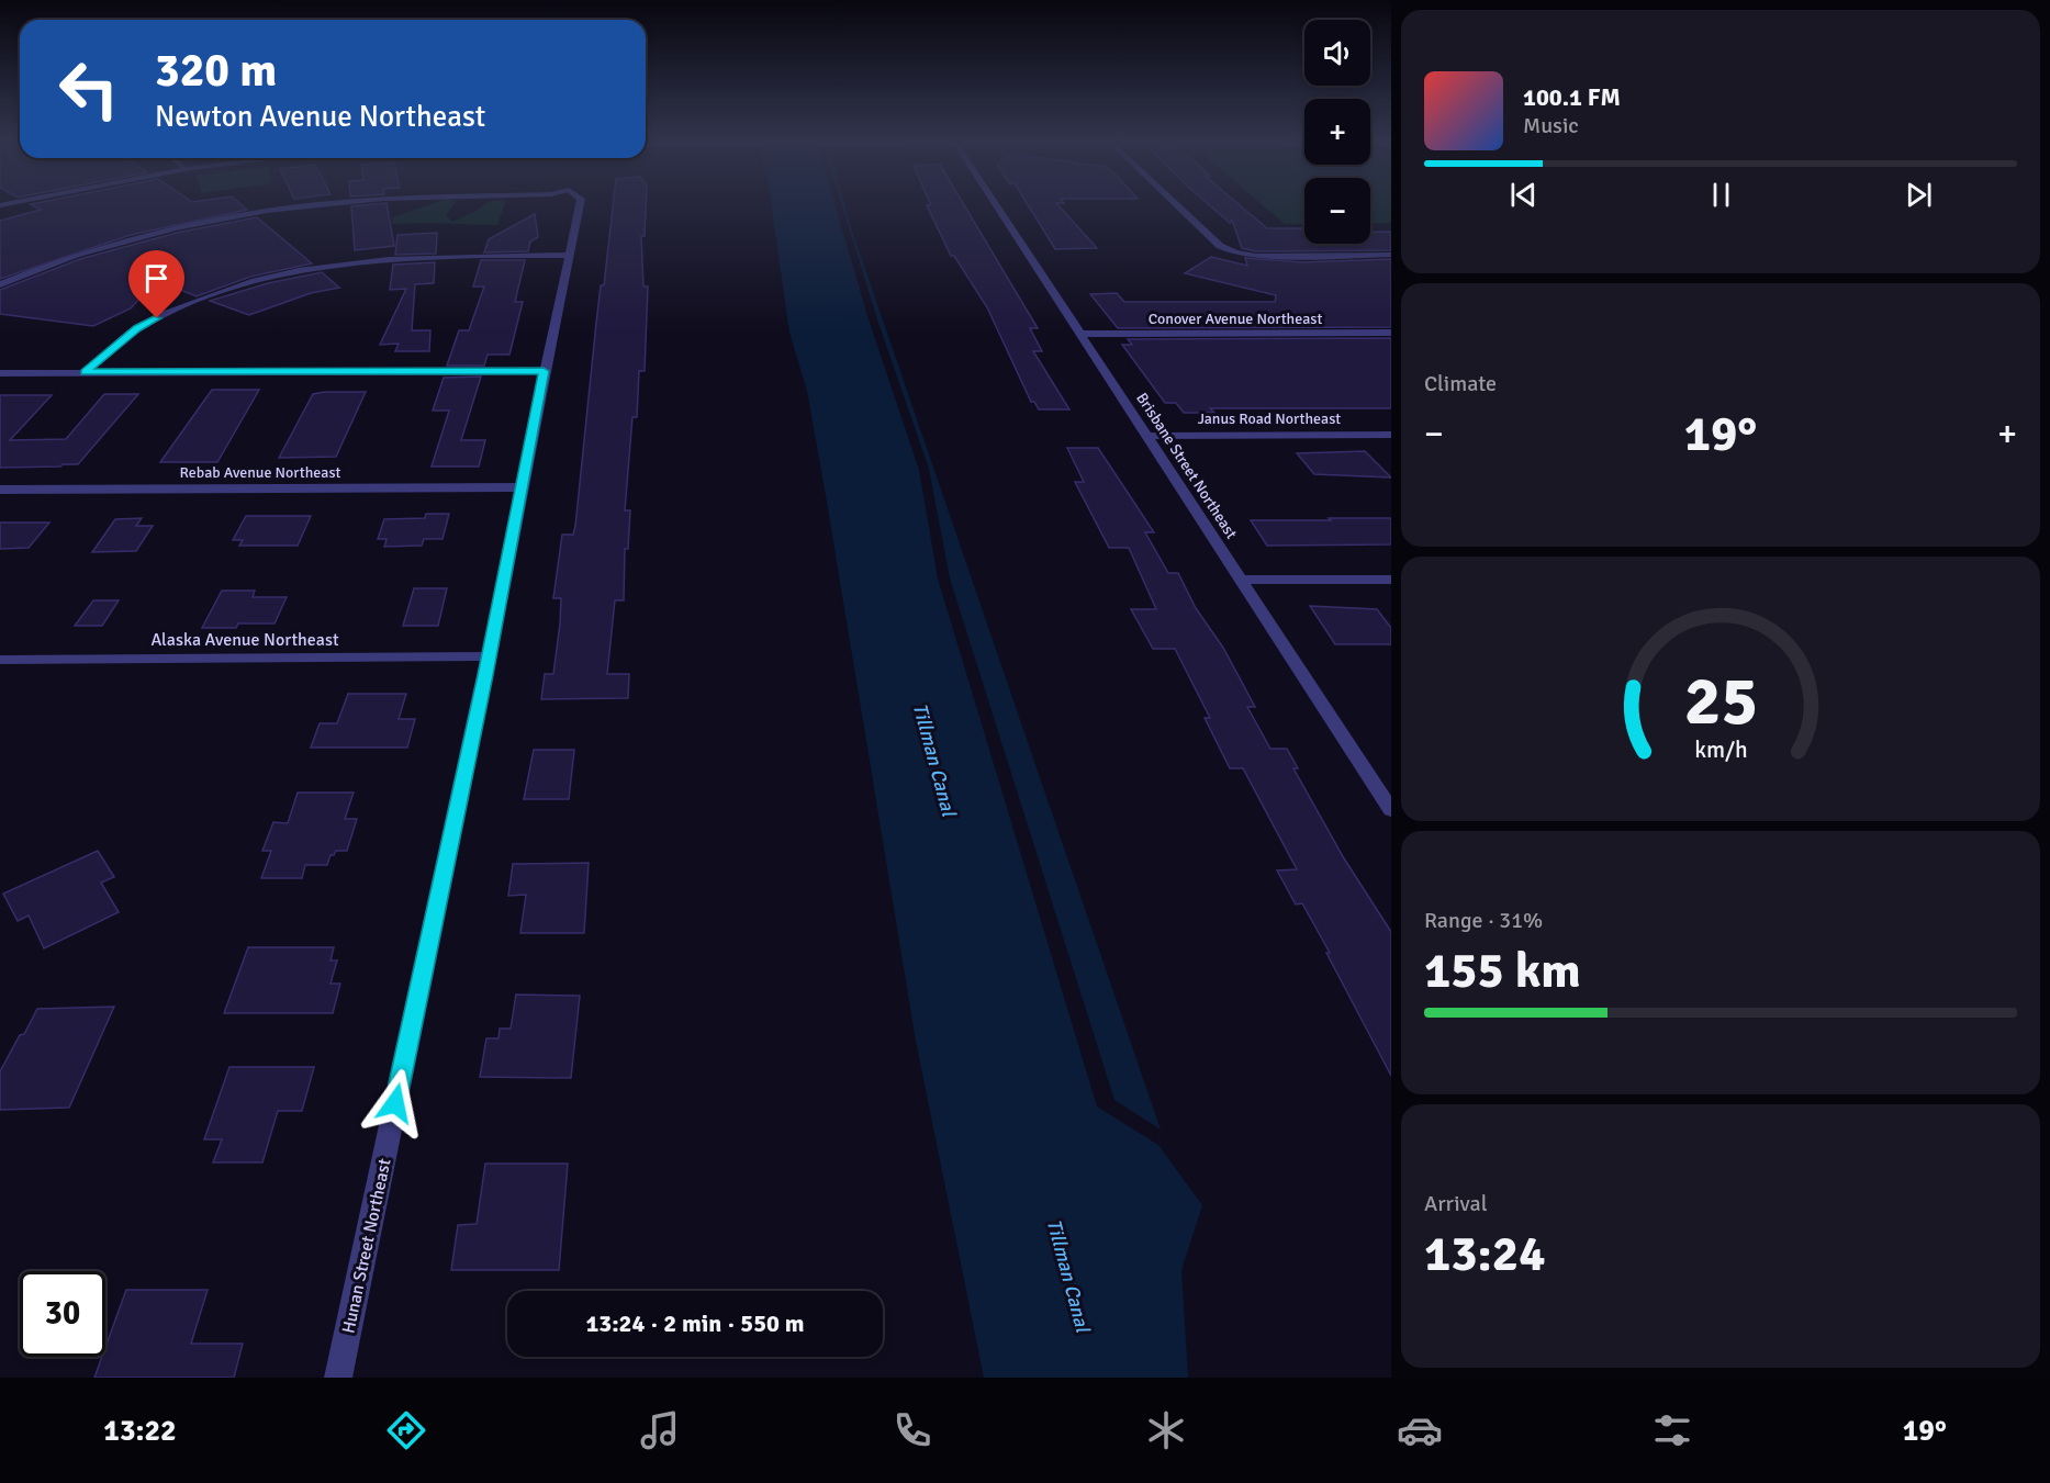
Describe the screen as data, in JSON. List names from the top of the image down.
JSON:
{
  "streets": {
    "street": [
      "Conover Avenue Northeast",
      "Janus Road Northeast",
      "Brisbane Street Northeast",
      "Rebab Avenue Northeast",
      "Alaska Avenue Northeast",
      "Hunan Street Northeast"
    ]
  },
  "crossings": [
    ["Conover Avenue Northeast", "Brisbane Street Northeast"],
    ["Janus Road Northeast", "Brisbane Street Northeast"],
    ["Rebab Avenue Northeast", "Hunan Street Northeast"],
    ["Alaska Avenue Northeast", "Hunan Street Northeast"]
  ],
  "water": ["Tillman Canal"],
  "page": {
    "map_buttons": ["+", "−"],
    "turn": ["320 m", "Newton Avenue Northeast"],
    "song": ["100.1 FM", "Music"],
    "tile": [
      "Climate",
      ["Range · 31%", "155 km"],
      ["Arrival", "13:24"]
    ],
    "heat": ["−", "19°", "+"],
    "limit": "30",
    "trip": "13:24 · 2 min · 550 m",
    "tabs": ["13:22", "19°"],
    "gauge": ["25", "km/h"]
  }
}
